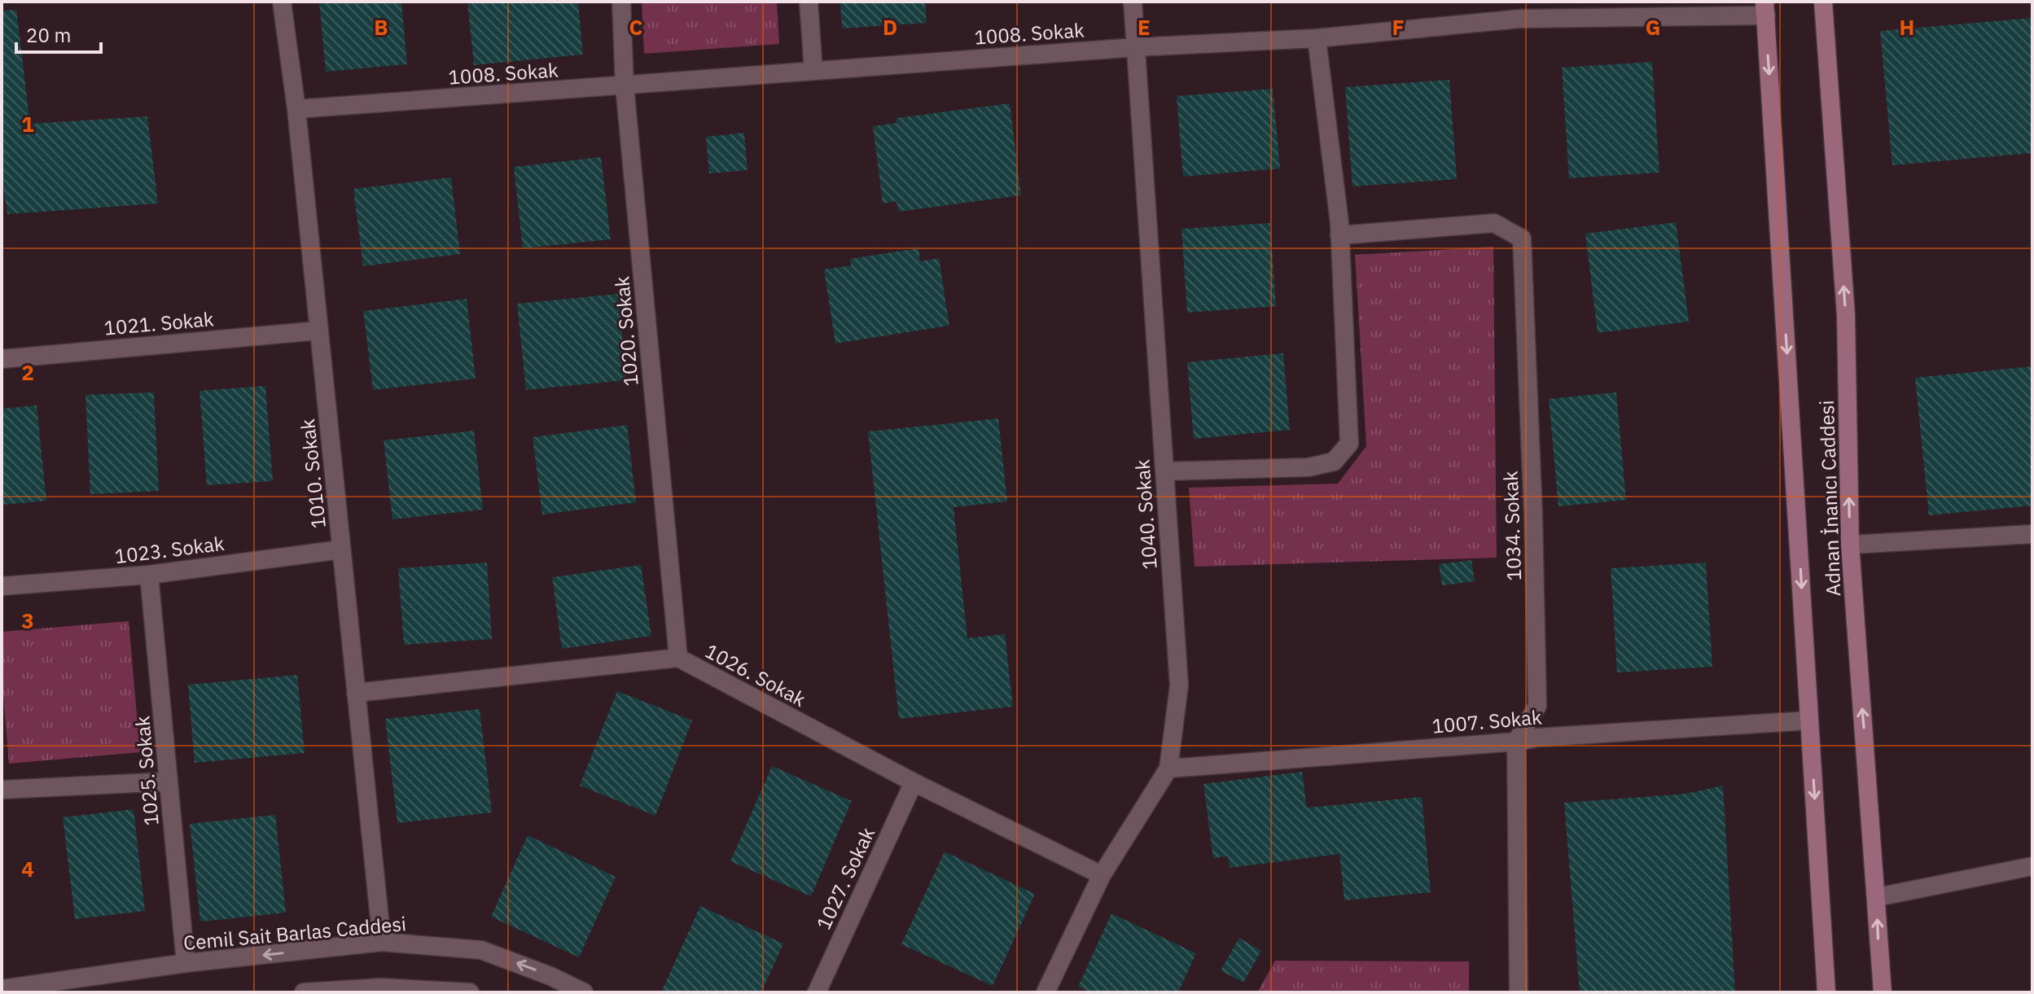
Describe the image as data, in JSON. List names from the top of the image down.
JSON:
{
  "streets": {
    "main road": ["Adnan İnanıcı Caddesi"],
    "street": [
      "1008. Sokak",
      "1021. Sokak",
      "1020. Sokak",
      "1010. Sokak",
      "1040. Sokak",
      "1034. Sokak",
      "1023. Sokak",
      "1026. Sokak",
      "1007. Sokak",
      "1025. Sokak",
      "1027. Sokak",
      "Cemil Sait Barlas Caddesi"
    ]
  },
  "crossings": [
    ["1008. Sokak", "1020. Sokak"],
    ["1008. Sokak", "1010. Sokak"],
    ["1008. Sokak", "Adnan İnanıcı Caddesi"],
    ["1008. Sokak", "1040. Sokak"],
    ["1021. Sokak", "1010. Sokak"],
    ["1020. Sokak", "1026. Sokak"],
    ["1010. Sokak", "1023. Sokak"],
    ["1010. Sokak", "1026. Sokak"],
    ["1010. Sokak", "Cemil Sait Barlas Caddesi"],
    ["Adnan İnanıcı Caddesi", "1007. Sokak"],
    ["1040. Sokak", "1026. Sokak"],
    ["1040. Sokak", "1007. Sokak"],
    ["1034. Sokak", "1007. Sokak"],
    ["1023. Sokak", "1025. Sokak"],
    ["1026. Sokak", "1027. Sokak"],
    ["1025. Sokak", "Cemil Sait Barlas Caddesi"]
  ],
  "scale_bar": "20 m",
  "grid": {
    "columns": [
      "B",
      "C",
      "D",
      "E",
      "F",
      "G",
      "H"
    ],
    "rows": [
      "1",
      "2",
      "3",
      "4"
    ]
  }
}
